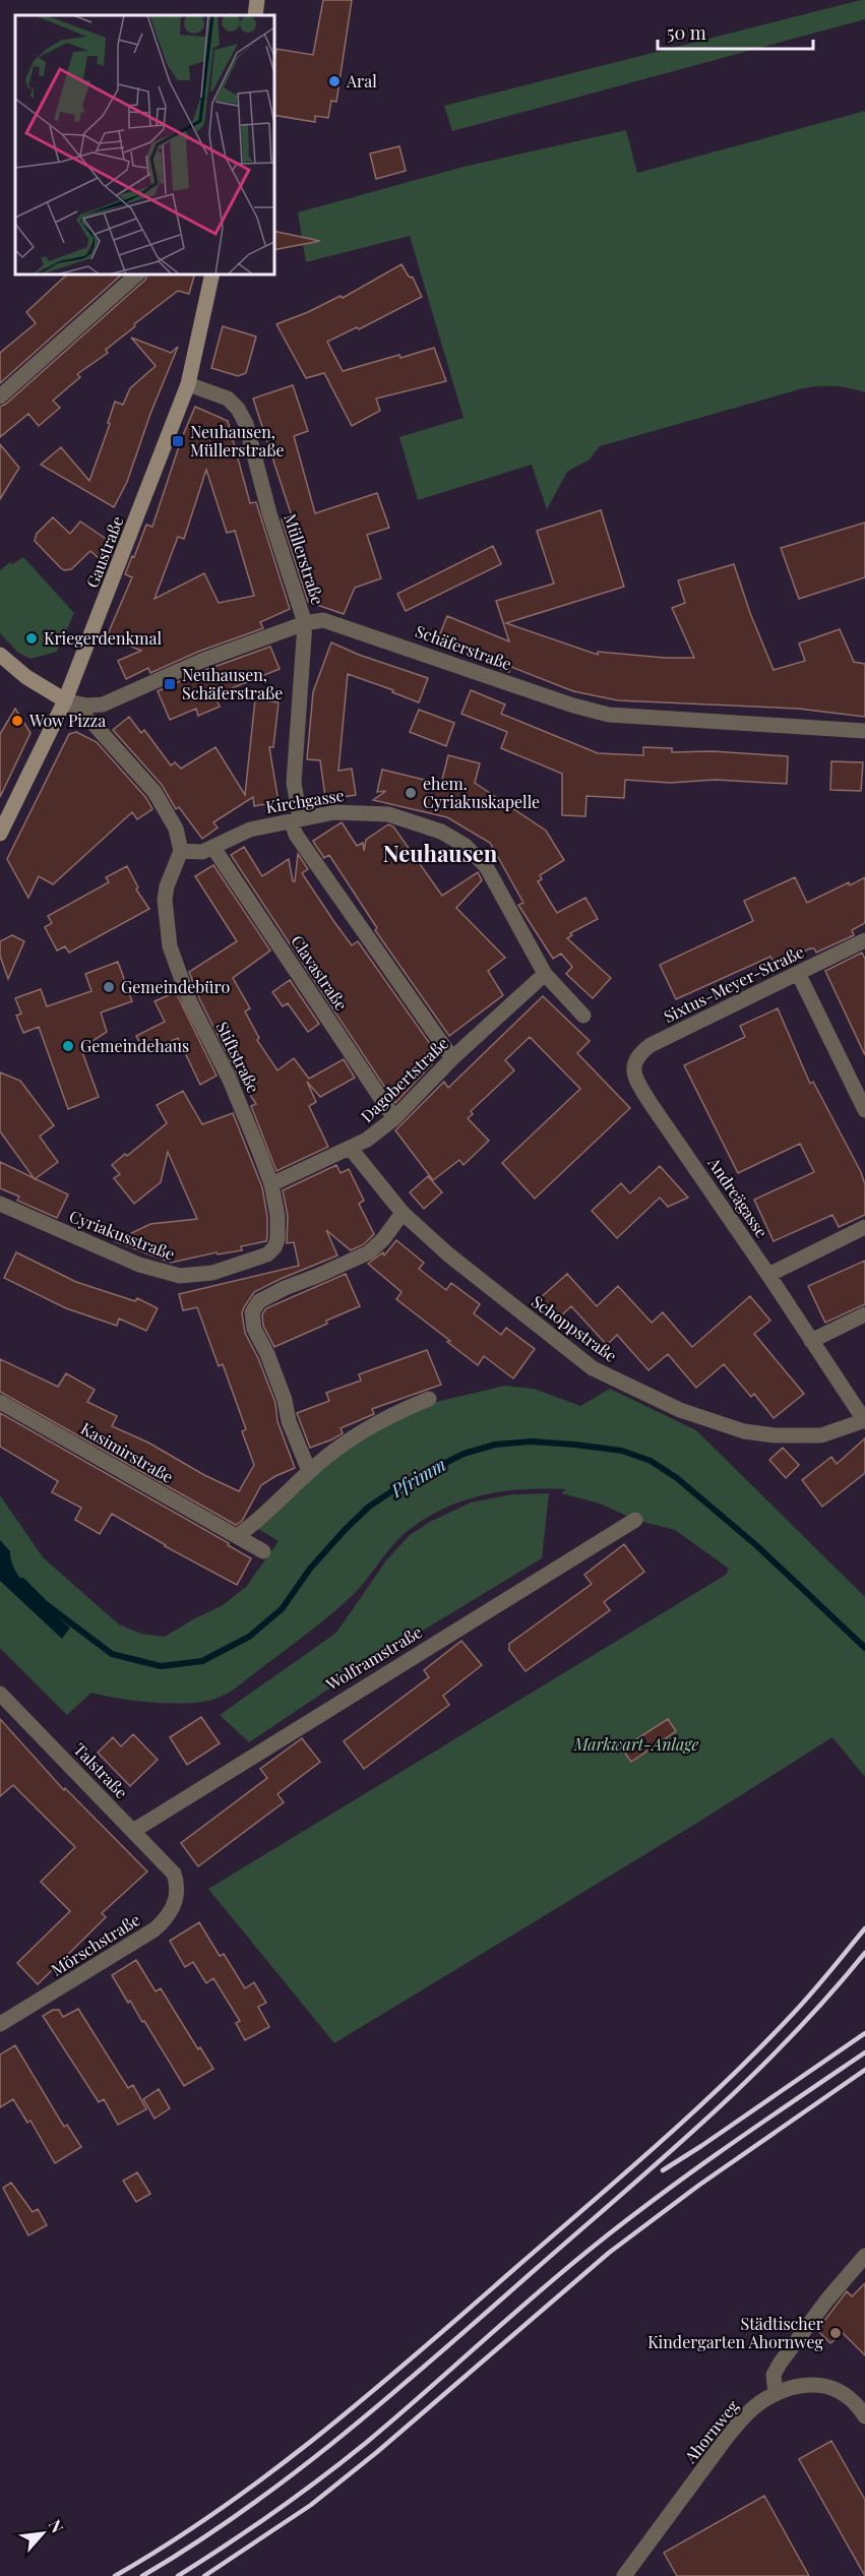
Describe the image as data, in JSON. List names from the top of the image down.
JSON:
{
  "streets": {
    "main road": ["Gaustraße"],
    "street": [
      "Müllerstraße",
      "Schäferstraße",
      "Kirchgasse",
      "Clavastraße",
      "Sixtus-Meyer-Straße",
      "Stiftstraße",
      "Dagobertstraße",
      "Andreägasse",
      "Cyriakusstraße",
      "Schoppstraße",
      "Kasimirstraße",
      "Wolframstraße",
      "Talstraße",
      "Mörschstraße",
      "Ahornweg"
    ]
  },
  "crossings": [
    ["Gaustraße", "Müllerstraße"],
    ["Gaustraße", "Schäferstraße"],
    ["Müllerstraße", "Schäferstraße"],
    ["Müllerstraße", "Kirchgasse"],
    ["Müllerstraße", "Dagobertstraße"],
    ["Kirchgasse", "Clavastraße"],
    ["Kirchgasse", "Stiftstraße"],
    ["Kirchgasse", "Dagobertstraße"],
    ["Clavastraße", "Dagobertstraße"],
    ["Sixtus-Meyer-Straße", "Andreägasse"],
    ["Stiftstraße", "Dagobertstraße"],
    ["Stiftstraße", "Cyriakusstraße"],
    ["Dagobertstraße", "Cyriakusstraße"],
    ["Dagobertstraße", "Schoppstraße"],
    ["Andreägasse", "Schoppstraße"],
    ["Wolframstraße", "Talstraße"],
    ["Talstraße", "Mörschstraße"]
  ],
  "districts": ["Neuhausen"],
  "water": ["Pfrimm"],
  "parks": ["Markwart-Anlage"],
  "places": {
    "other": [
      "Aral",
      "Kriegerdenkmal",
      "Wow Pizza",
      "ehem. Cyriakuskapelle",
      "Gemeindebüro",
      "Gemeindehaus",
      "Städtischer Kindergarten Ahornweg"
    ],
    "transit": ["Neuhausen, Müllerstraße", "Neuhausen, Schäferstraße"]
  },
  "scale_bar": "50 m",
  "north": "top right"
}
